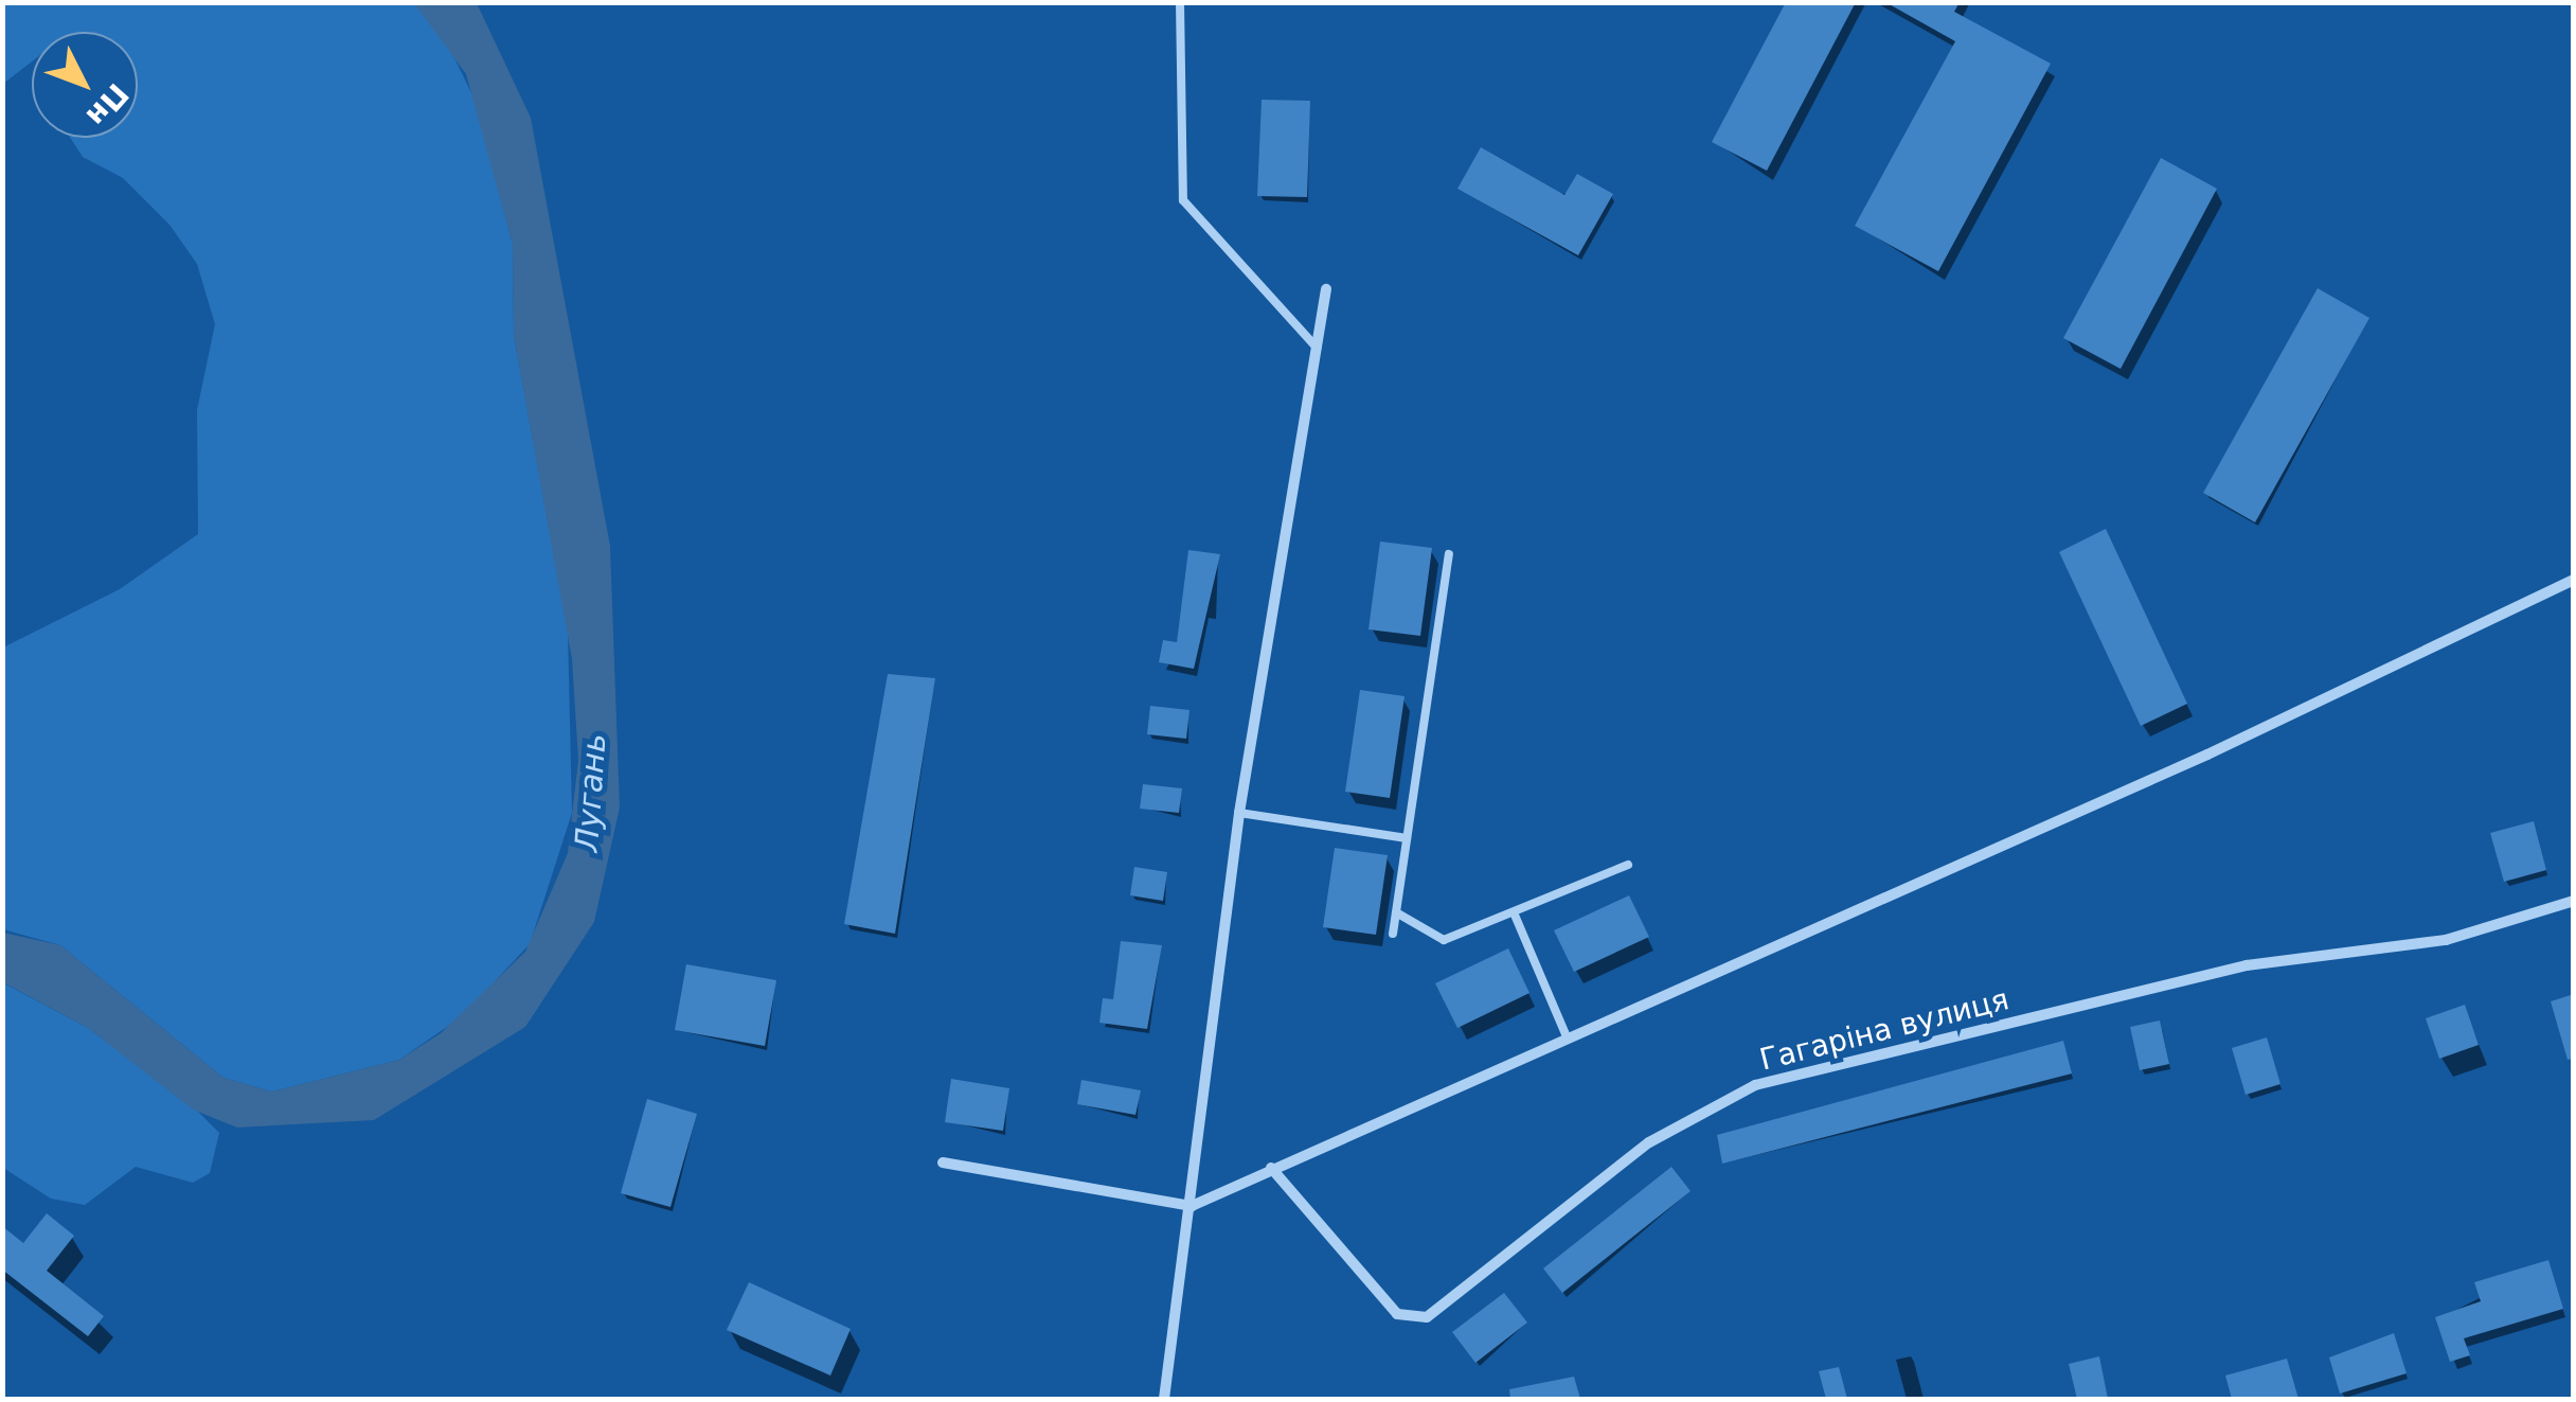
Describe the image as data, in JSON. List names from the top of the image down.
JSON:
{
  "streets": {
    "street": ["Гагаріна вулиця"]
  },
  "water": ["Лугань"],
  "north": "bottom right"
}
